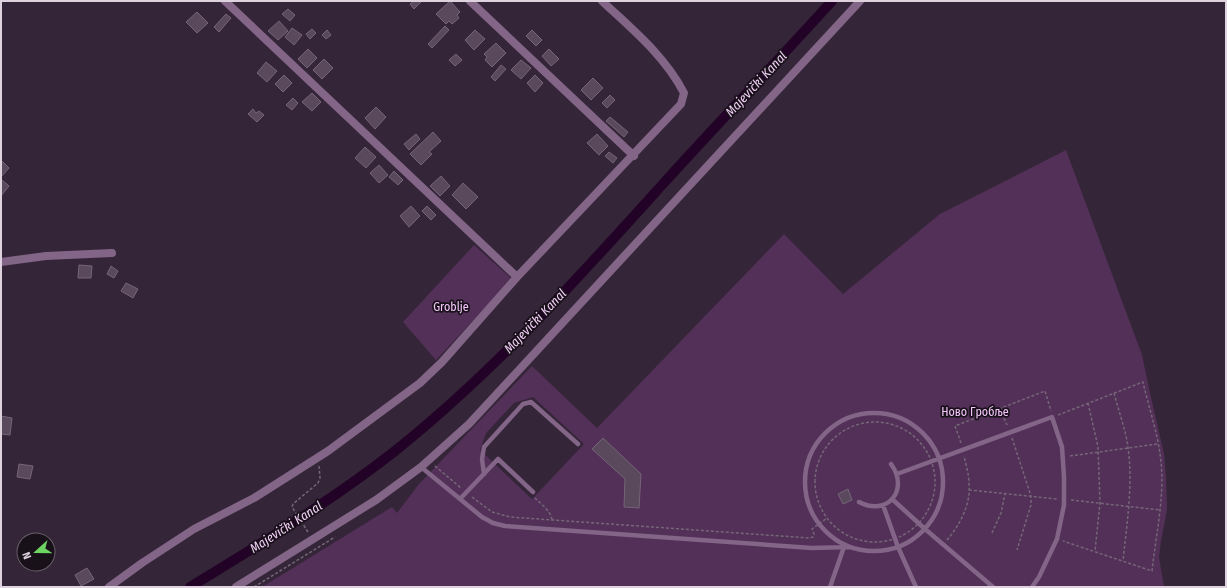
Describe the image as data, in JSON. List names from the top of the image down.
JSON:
{
  "water": ["Majevički Kanal"],
  "parks": ["Groblje", "Ново Гробље"],
  "north": "left"
}
